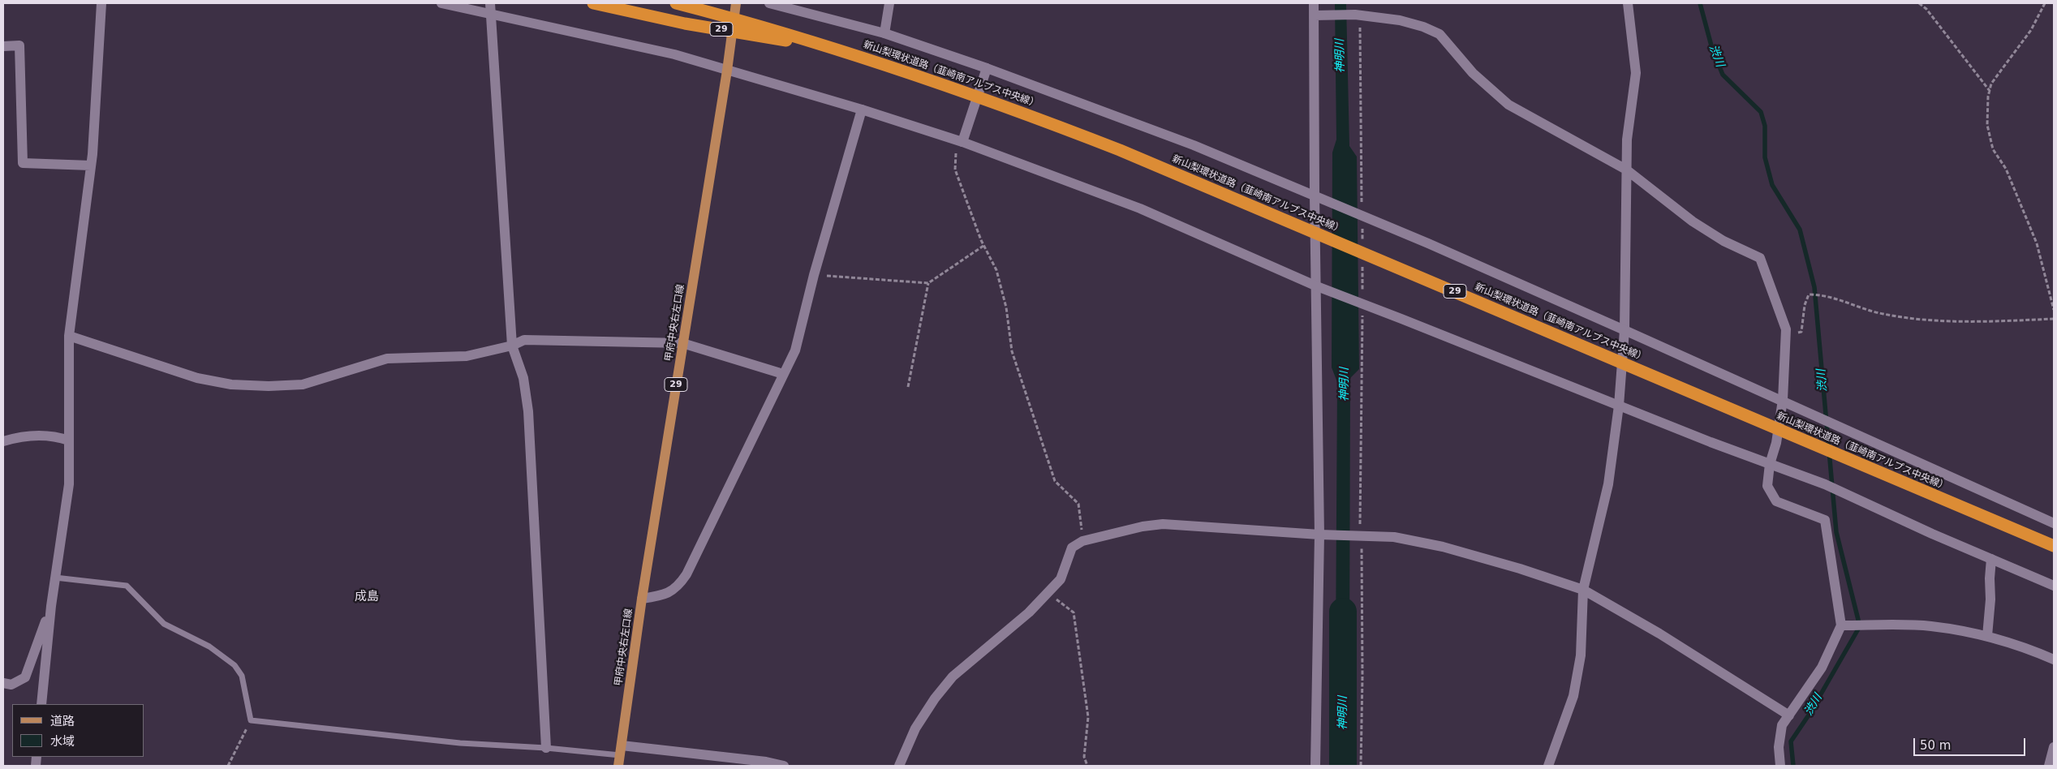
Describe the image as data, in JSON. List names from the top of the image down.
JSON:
{
  "streets": {
    "highway": ["29", "新山梨環状道路（韮崎南アルプス中央線）"],
    "main road": ["甲府中央右左口線"]
  },
  "districts": ["成島"],
  "water": ["神明川", "渋川"],
  "legend": ["道路", "水域"],
  "scale_bar": "50 m"
}
